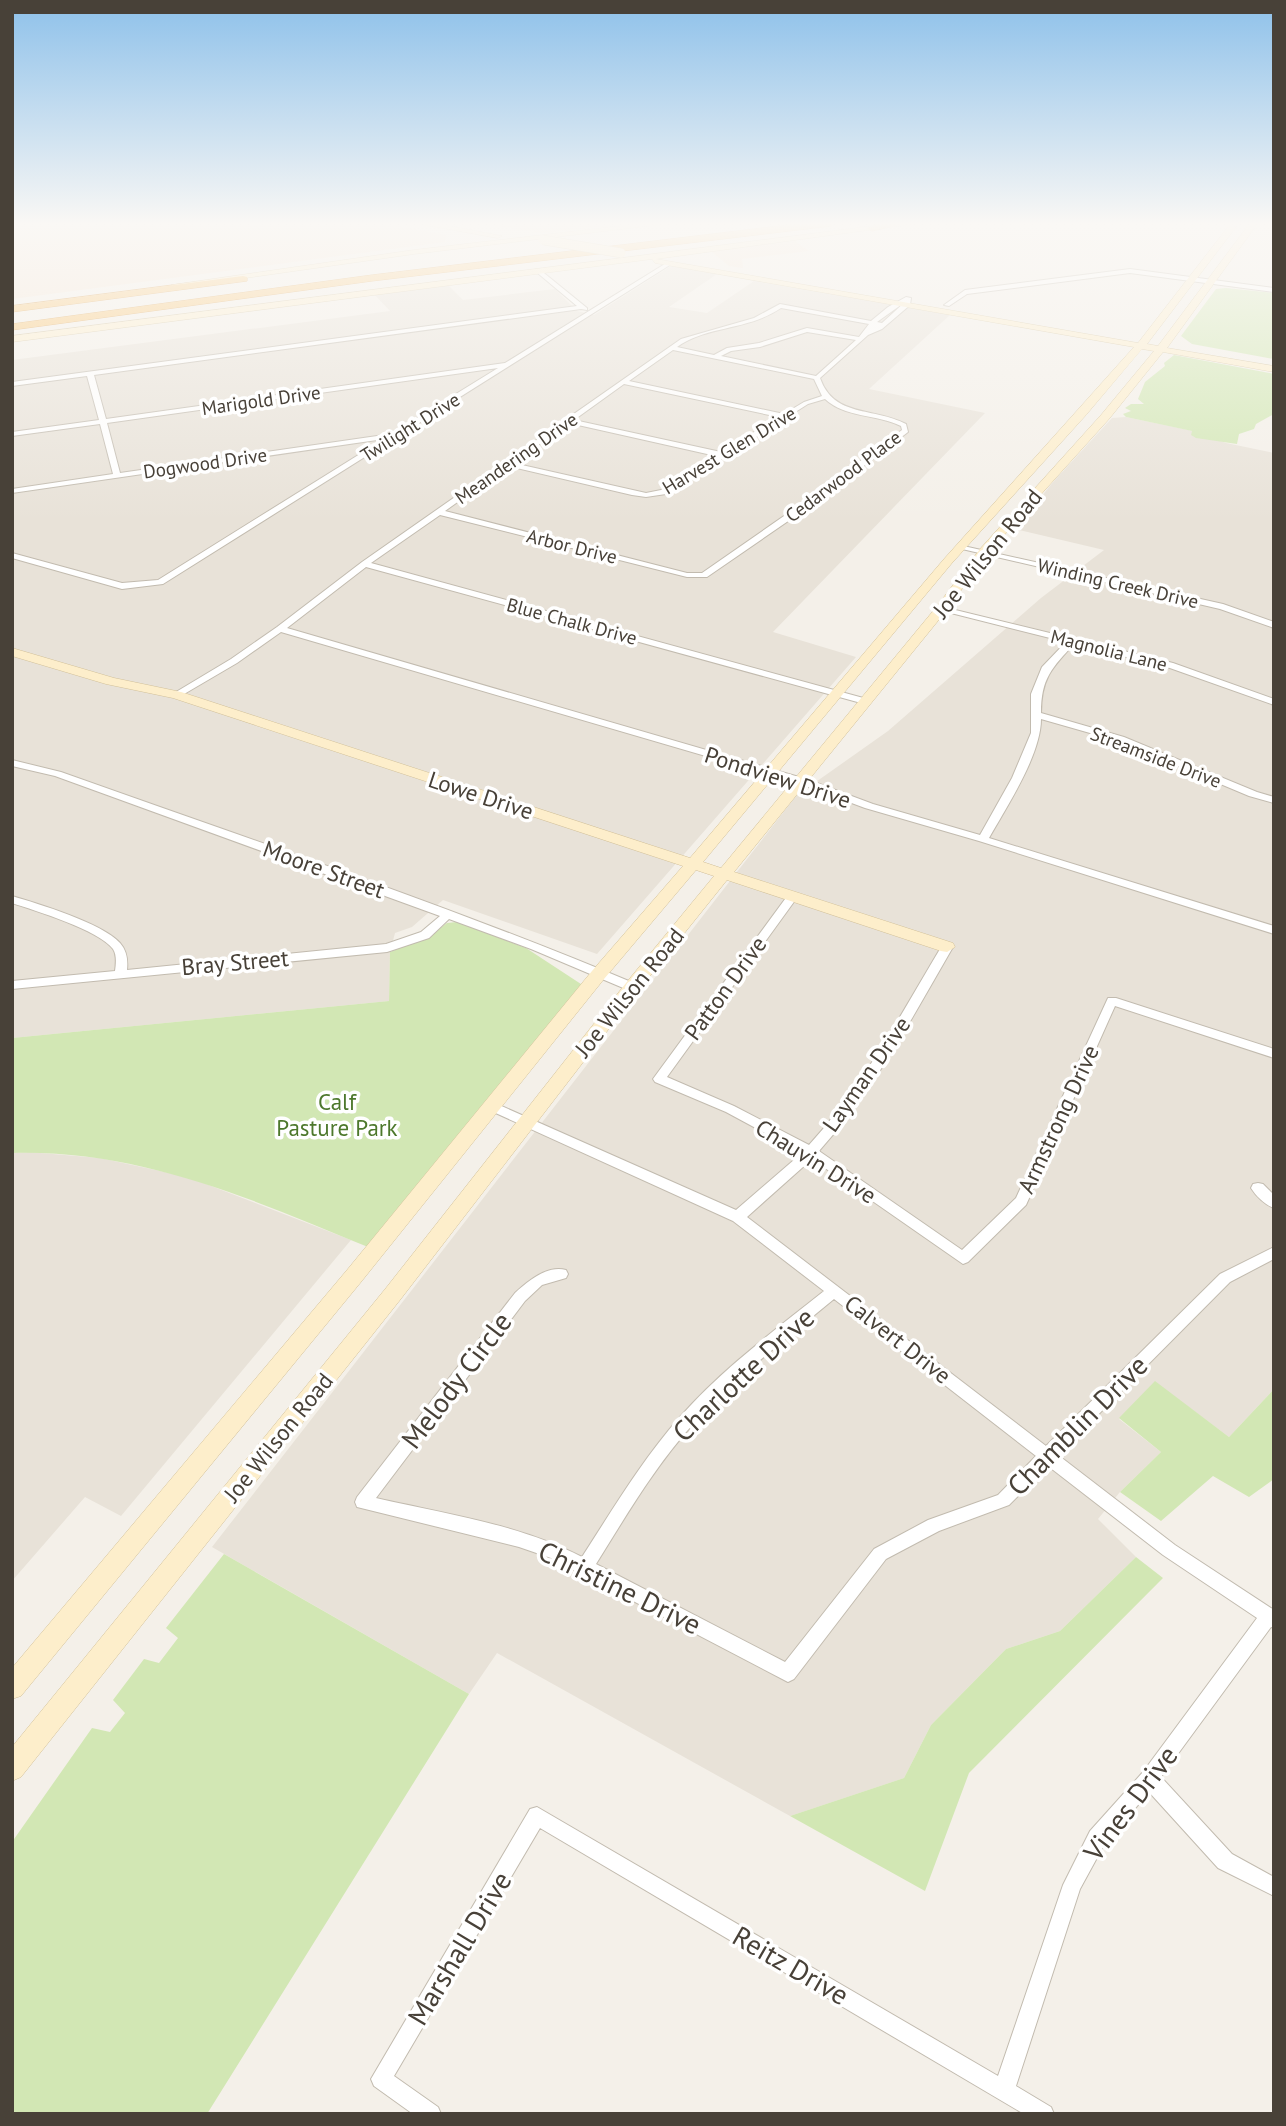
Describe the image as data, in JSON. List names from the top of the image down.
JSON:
{
  "streets": {
    "main road": ["Joe Wilson Road", "Lowe Drive"],
    "street": [
      "Marigold Drive",
      "Twilight Drive",
      "Harvest Glen Drive",
      "Meandering Drive",
      "Dogwood Drive",
      "Cedarwood Place",
      "Arbor Drive",
      "Winding Creek Drive",
      "Blue Chalk Drive",
      "Magnolia Lane",
      "Streamside Drive",
      "Pondview Drive",
      "Moore Street",
      "Bray Street",
      "Patton Drive",
      "Layman Drive",
      "Armstrong Drive",
      "Chauvin Drive",
      "Calvert Drive",
      "Charlotte Drive",
      "Melody Circle",
      "Chamblin Drive",
      "Christine Drive",
      "Vines Drive",
      "Marshall Drive",
      "Reitz Drive"
    ]
  },
  "crossings": [
    ["Marigold Drive", "Twilight Drive"],
    ["Twilight Drive", "Dogwood Drive"],
    ["Harvest Glen Drive", "Meandering Drive"],
    ["Harvest Glen Drive", "Cedarwood Place"],
    ["Meandering Drive", "Arbor Drive"],
    ["Meandering Drive", "Blue Chalk Drive"],
    ["Meandering Drive", "Pondview Drive"],
    ["Meandering Drive", "Lowe Drive"],
    ["Cedarwood Place", "Arbor Drive"],
    ["Joe Wilson Road", "Winding Creek Drive"],
    ["Joe Wilson Road", "Blue Chalk Drive"],
    ["Joe Wilson Road", "Magnolia Lane"],
    ["Joe Wilson Road", "Pondview Drive"],
    ["Joe Wilson Road", "Lowe Drive"],
    ["Joe Wilson Road", "Moore Street"],
    ["Joe Wilson Road", "Calvert Drive"],
    ["Lowe Drive", "Patton Drive"],
    ["Lowe Drive", "Layman Drive"],
    ["Moore Street", "Bray Street"],
    ["Patton Drive", "Chauvin Drive"],
    ["Layman Drive", "Chauvin Drive"],
    ["Layman Drive", "Calvert Drive"],
    ["Armstrong Drive", "Chauvin Drive"],
    ["Calvert Drive", "Charlotte Drive"],
    ["Calvert Drive", "Chamblin Drive"],
    ["Calvert Drive", "Vines Drive"],
    ["Charlotte Drive", "Christine Drive"],
    ["Melody Circle", "Christine Drive"],
    ["Chamblin Drive", "Christine Drive"],
    ["Vines Drive", "Reitz Drive"],
    ["Marshall Drive", "Reitz Drive"]
  ],
  "parks": ["Calf Pasture Park"]
}
